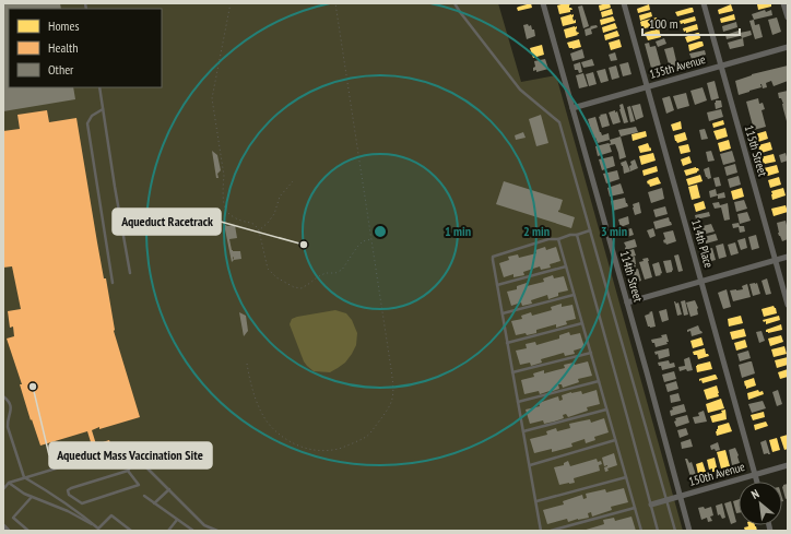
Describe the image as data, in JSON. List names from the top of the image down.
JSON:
{
  "streets": {
    "street": [
      "135th Avenue",
      "115th Street",
      "114th Place",
      "114th Street",
      "150th Avenue"
    ]
  },
  "crossings": [
    ["135th Avenue", "115th Street"],
    ["135th Avenue", "114th Place"],
    ["135th Avenue", "114th Street"],
    ["114th Place", "150th Avenue"],
    ["114th Street", "150th Avenue"]
  ],
  "places": ["Aqueduct Racetrack", "Aqueduct Mass Vaccination Site"],
  "legend": ["Homes", "Health", "Other"],
  "scale_bar": "100 m",
  "north": "top left",
  "rings": ["1 min", "2 min", "3 min"]
}
